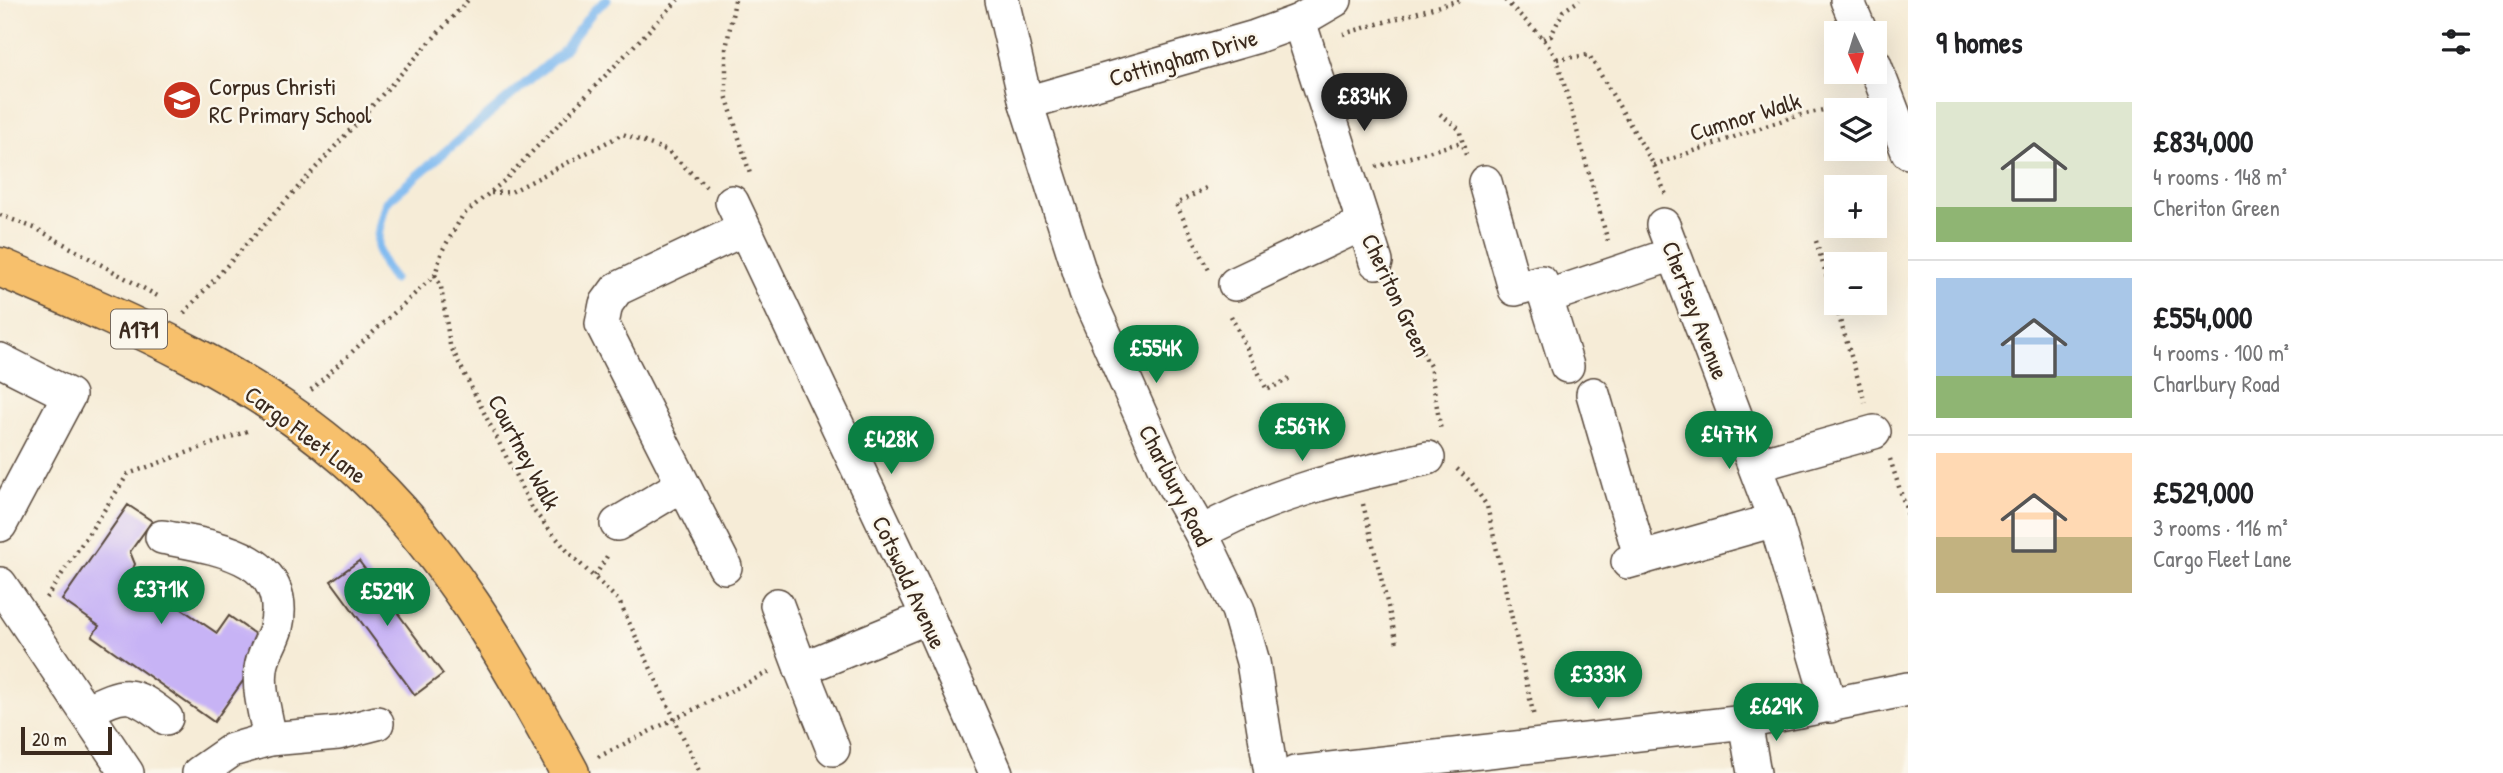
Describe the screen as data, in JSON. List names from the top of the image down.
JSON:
{
  "streets": {
    "main road": ["A171", "Cargo Fleet Lane"],
    "street": [
      "Cottingham Drive",
      "Cheriton Green",
      "Chertsey Avenue",
      "Charlbury Road",
      "Cotswold Avenue"
    ],
    "path": ["Cumnor Walk", "Courtney Walk"]
  },
  "crossings": [
    ["Cottingham Drive", "Cheriton Green"],
    ["Cottingham Drive", "Charlbury Road"],
    ["Cumnor Walk", "Chertsey Avenue"]
  ],
  "places": {
    "school or university": ["Corpus Christi RC Primary School"]
  },
  "scale_bar": "20 m",
  "north": "bottom",
  "page": {
    "heading": "9 homes",
    "map_buttons": ["+", "−"],
    "price": [
      "£834K",
      "£554K",
      "£567K",
      "£477K",
      "£428K",
      "£371K",
      "£529K",
      "£333K",
      "£629K"
    ],
    "list": [
      {
        "name": "£834,000",
        "note": "4 rooms · 148 m² · Cheriton Green"
      },
      {
        "name": "£554,000",
        "note": "4 rooms · 100 m² · Charlbury Road"
      },
      {
        "name": "£529,000",
        "note": "3 rooms · 116 m² · Cargo Fleet Lane"
      }
    ],
    "scale": "20 m"
  }
}
